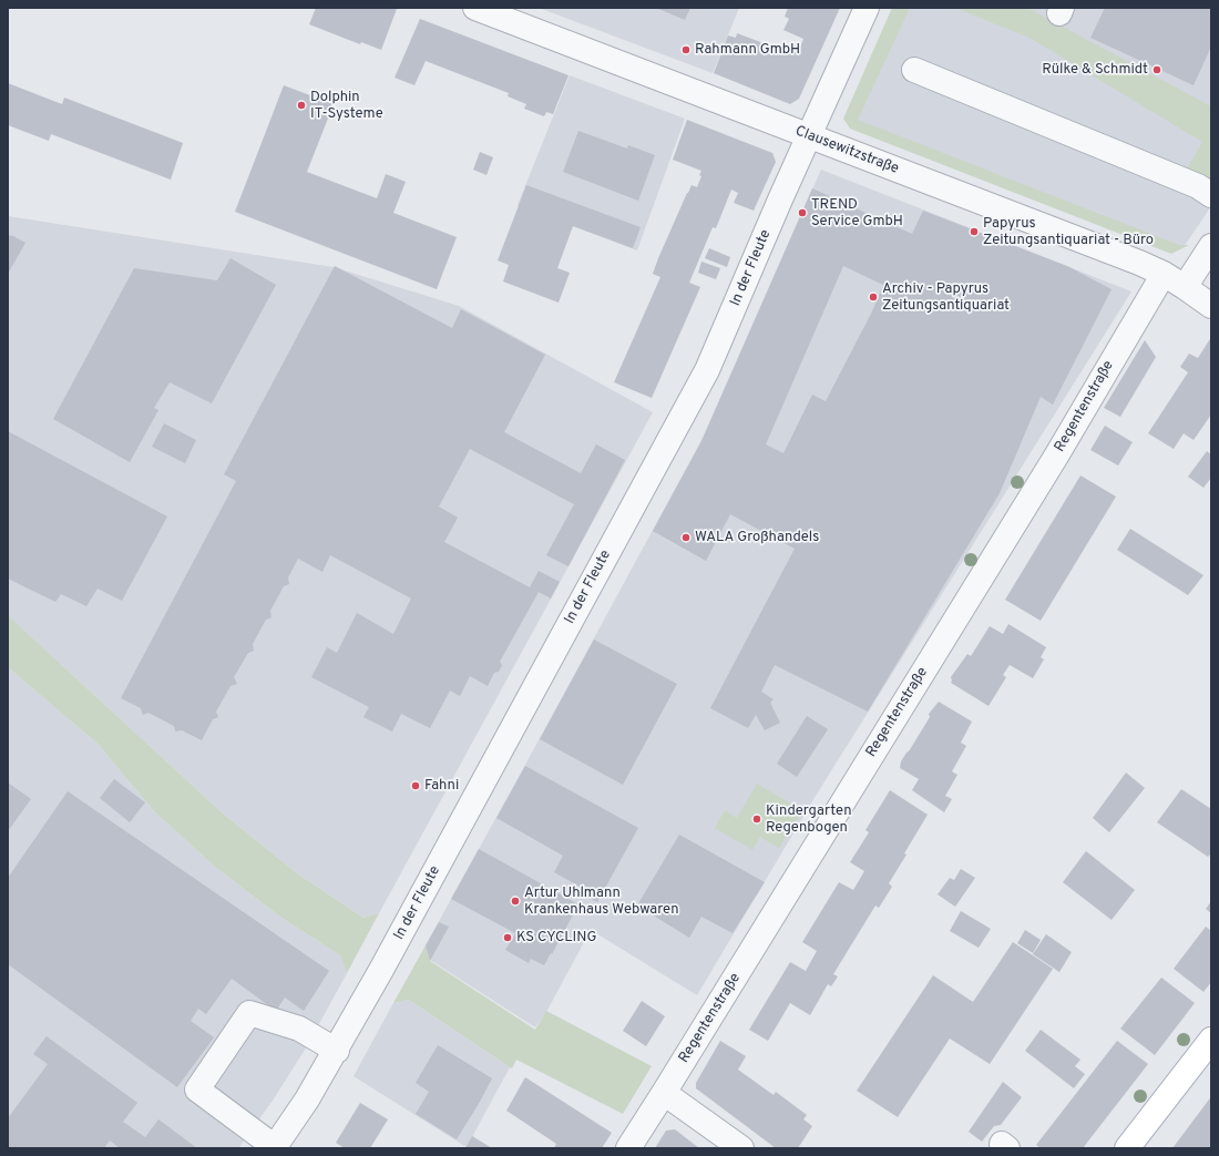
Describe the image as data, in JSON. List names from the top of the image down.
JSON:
{
  "streets": {
    "street": ["Clausewitzstraße", "In der Fleute", "Regentenstraße"]
  },
  "crossings": [
    ["Clausewitzstraße", "In der Fleute"],
    ["Clausewitzstraße", "Regentenstraße"]
  ],
  "places": [
    "Rahmann GmbH",
    "Rülke & Schmidt",
    "Dolphin IT-Systeme",
    "TREND Service GmbH",
    "Papyrus Zeitungsantiquariat - Büro",
    "Archiv - Papyrus Zeitungsantiquariat",
    "WALA Großhandels",
    "Fahni",
    "Kindergarten Regenbogen",
    "Artur Uhlmann Krankenhaus Webwaren",
    "KS CYCLING"
  ]
}
